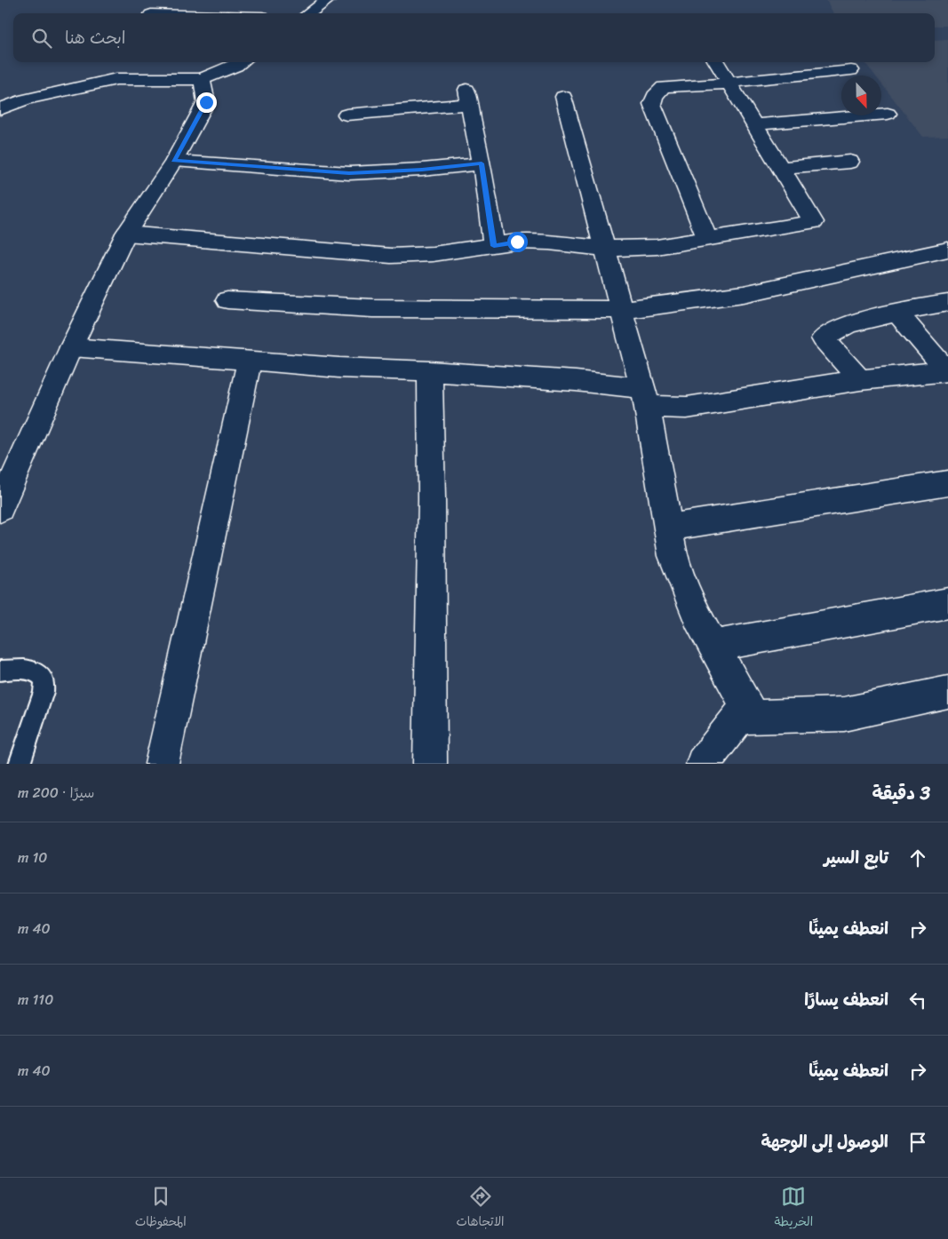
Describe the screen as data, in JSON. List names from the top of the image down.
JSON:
{
  "north": "bottom",
  "page": {
    "search": "ابحث هنا",
    "heading": ["3 دقيقة", "سيرًا · 200 m"],
    "list": [
      ["تابع السير", "10 m"],
      ["انعطف يمينًا", "40 m"],
      ["انعطف يسارًا", "110 m"],
      ["انعطف يمينًا", "40 m"],
      "الوصول إلى الوجهة"
    ],
    "nav": ["الخريطة", "الاتجاهات", "المحفوظات"]
  }
}
